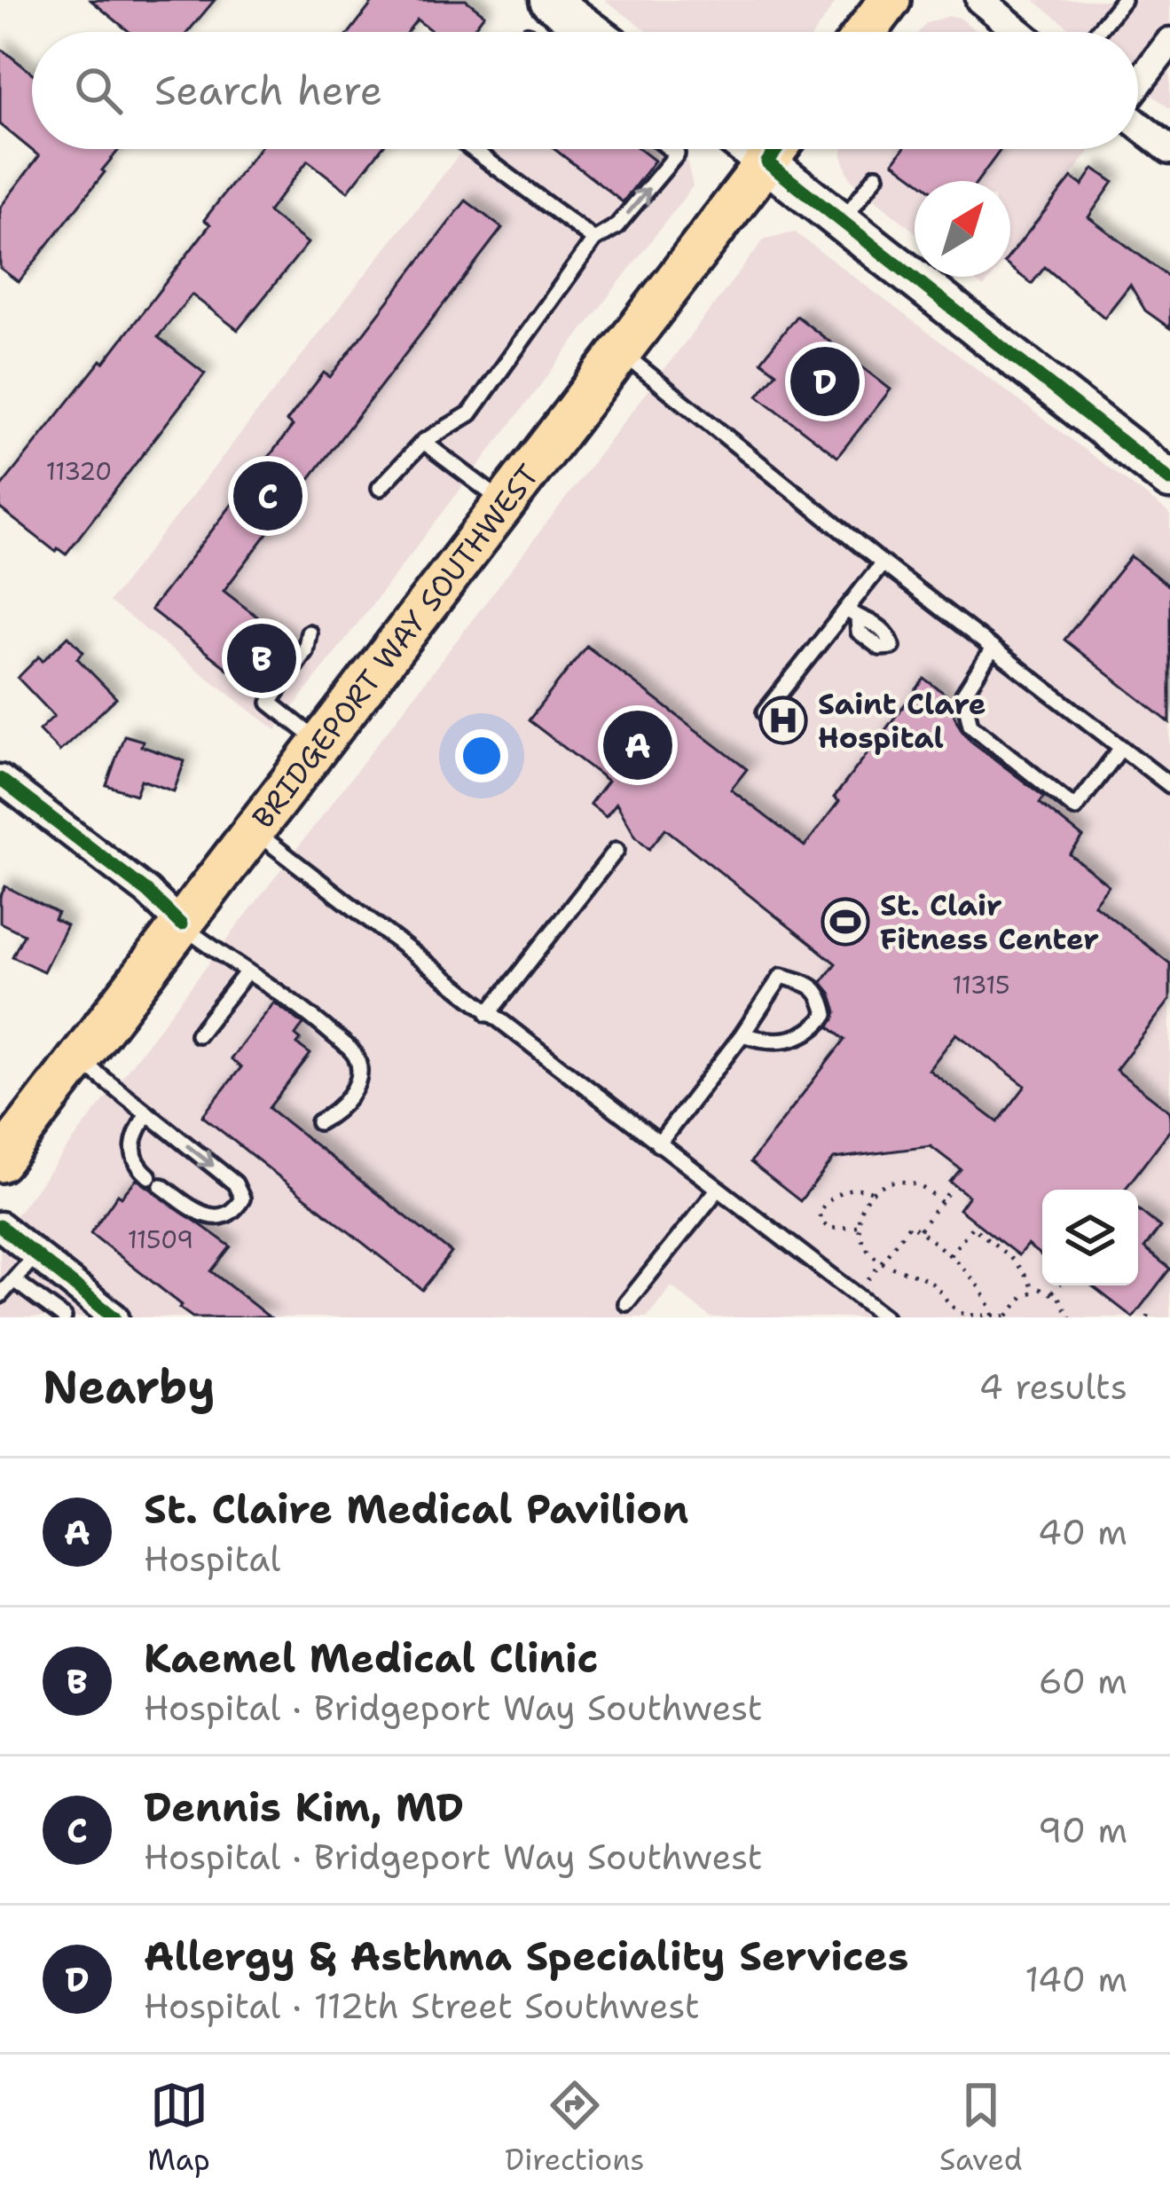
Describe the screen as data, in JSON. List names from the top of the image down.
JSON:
{
  "streets": {
    "main road": ["BRIDGEPORT WAY SOUTHWEST"]
  },
  "places": {
    "hospital": ["Saint Clare Hospital"],
    "sports": ["St. Clair Fitness Center"]
  },
  "house_numbers": ["11320", "11315", "11509"],
  "north": "top right",
  "page": {
    "search": "Search here",
    "pins": [
      "D",
      "C",
      "B",
      "A"
    ],
    "heading": ["Nearby", "4 results"],
    "list": [
      {
        "mark": "A",
        "name": "St. Claire Medical Pavilion",
        "note": "Hospital",
        "value": "40 m"
      },
      {
        "mark": "B",
        "name": "Kaemel Medical Clinic",
        "note": "Hospital · Bridgeport Way Southwest",
        "value": "60 m"
      },
      {
        "mark": "C",
        "name": "Dennis Kim, MD",
        "note": "Hospital · Bridgeport Way Southwest",
        "value": "90 m"
      },
      {
        "mark": "D",
        "name": "Allergy & Asthma Speciality Services",
        "note": "Hospital · 112th Street Southwest",
        "value": "140 m"
      }
    ],
    "nav": ["Map", "Directions", "Saved"]
  }
}
